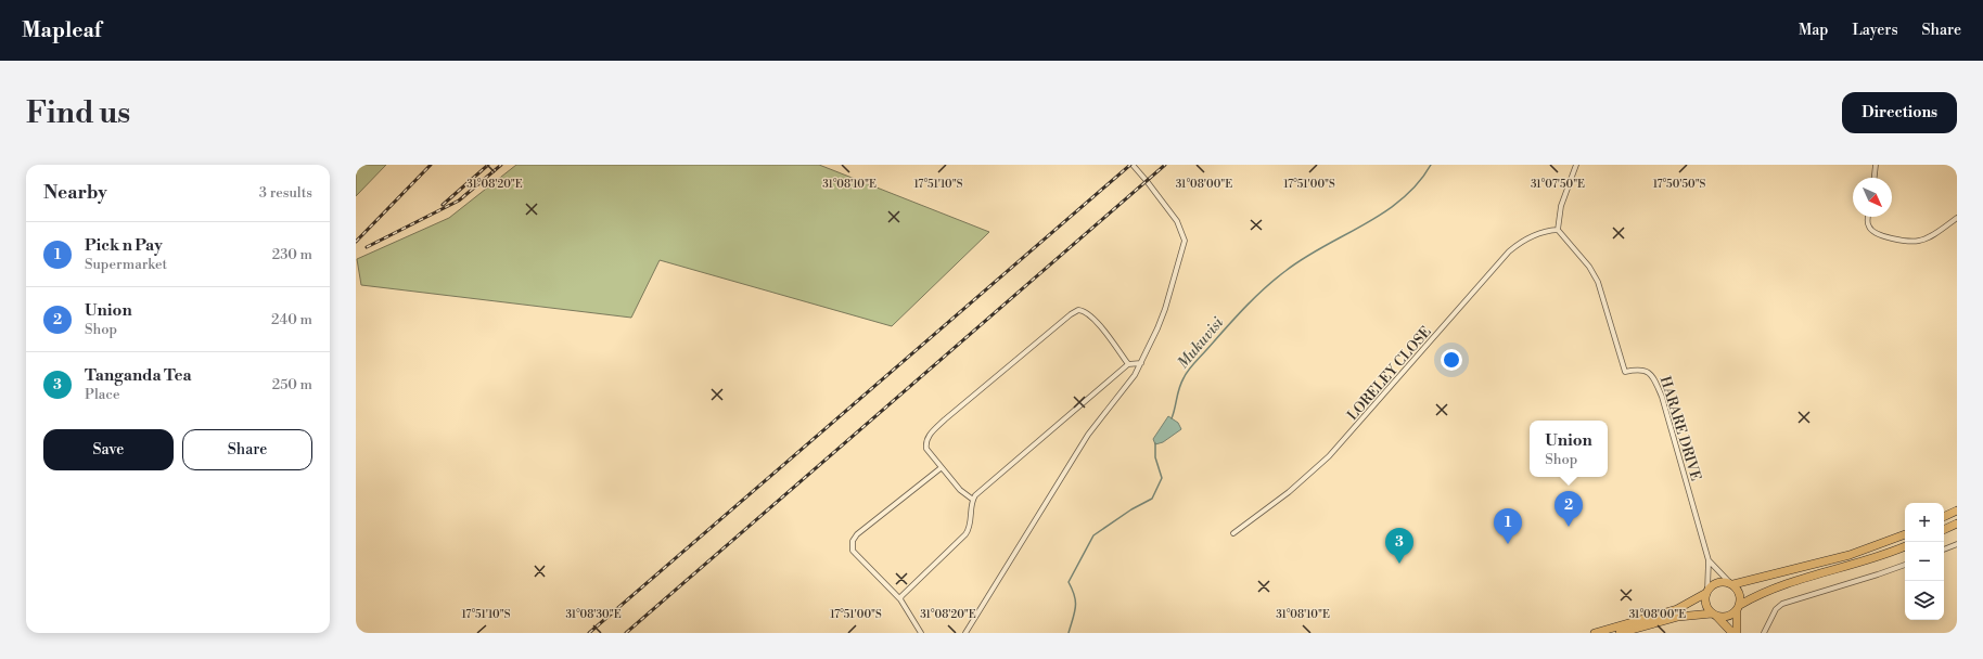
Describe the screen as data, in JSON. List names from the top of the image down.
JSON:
{
  "streets": {
    "street": ["LORELEY CLOSE", "HARARE DRIVE"]
  },
  "crossings": [
    ["LORELEY CLOSE", "HARARE DRIVE"]
  ],
  "water": ["Mukuvisi"],
  "north": "bottom right",
  "page": {
    "header": "Mapleaf",
    "nav": ["Map", "Layers", "Share"],
    "buttons": [
      "Directions",
      ["Save", "Share"]
    ],
    "title": "Find us",
    "heading": ["Nearby", "3 results"],
    "list": [
      {
        "mark": "1",
        "name": "Pick n Pay",
        "note": "Supermarket",
        "value": "230 m"
      },
      {
        "mark": "2",
        "name": "Union",
        "note": "Shop",
        "value": "240 m"
      },
      {
        "mark": "3",
        "name": "Tanganda Tea",
        "note": "Place",
        "value": "250 m"
      }
    ],
    "popup": ["Union", "Shop"],
    "pins": ["2", "1", "3"],
    "map_buttons": ["+", "−"]
  },
  "coordinates": [
    "31°08'20\"E",
    "31°08'10\"E",
    "17°51'10\"S",
    "31°08'00\"E",
    "17°51'00\"S",
    "31°07'50\"E",
    "17°50'50\"S",
    "31°08'30\"E"
  ]
}
